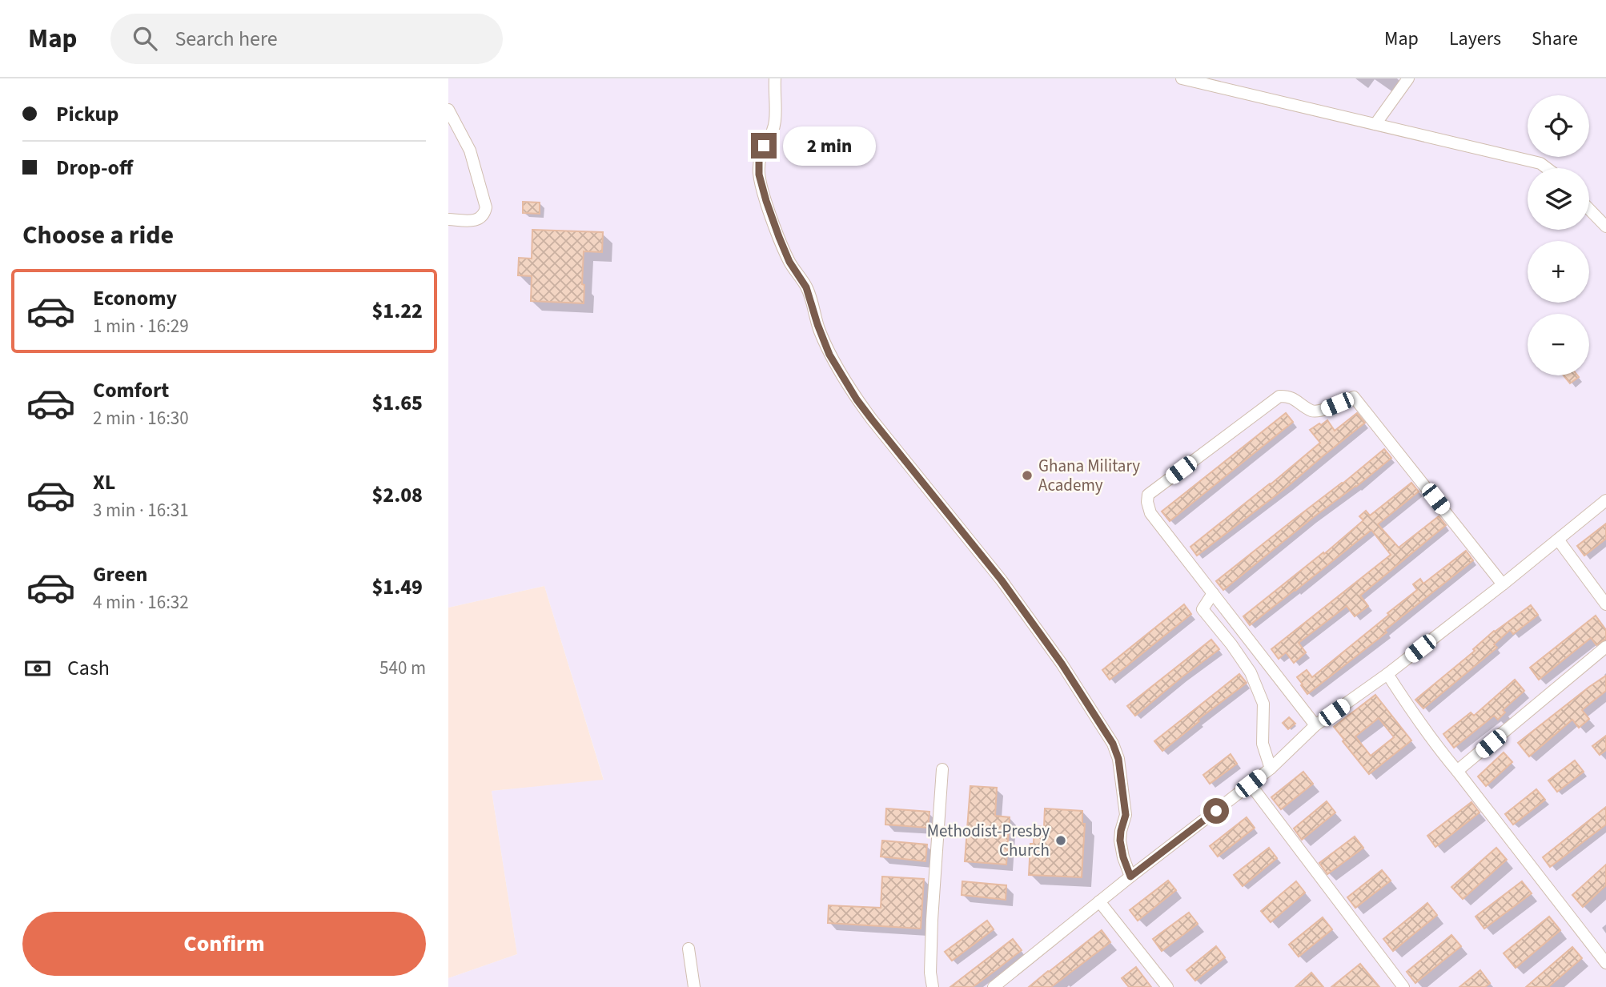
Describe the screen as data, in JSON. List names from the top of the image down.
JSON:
{
  "places": ["Ghana Military Academy", "Methodist-Presby Church"],
  "page": {
    "header": "Map",
    "search": "Search here",
    "nav": ["Map", "Layers", "Share"],
    "banner": ["Pickup", "Drop-off"],
    "map_buttons": ["+", "−"],
    "bubble": "2 min",
    "heading": "Choose a ride",
    "list": [
      {
        "name": "Economy",
        "note": "1 min · 16:29",
        "value": "$1.22"
      },
      {
        "name": "Comfort",
        "note": "2 min · 16:30",
        "value": "$1.65"
      },
      {
        "name": "XL",
        "note": "3 min · 16:31",
        "value": "$2.08"
      },
      {
        "name": "Green",
        "note": "4 min · 16:32",
        "value": "$1.49"
      }
    ],
    "pay": ["Cash", "540 m"],
    "buttons": "Confirm"
  }
}
